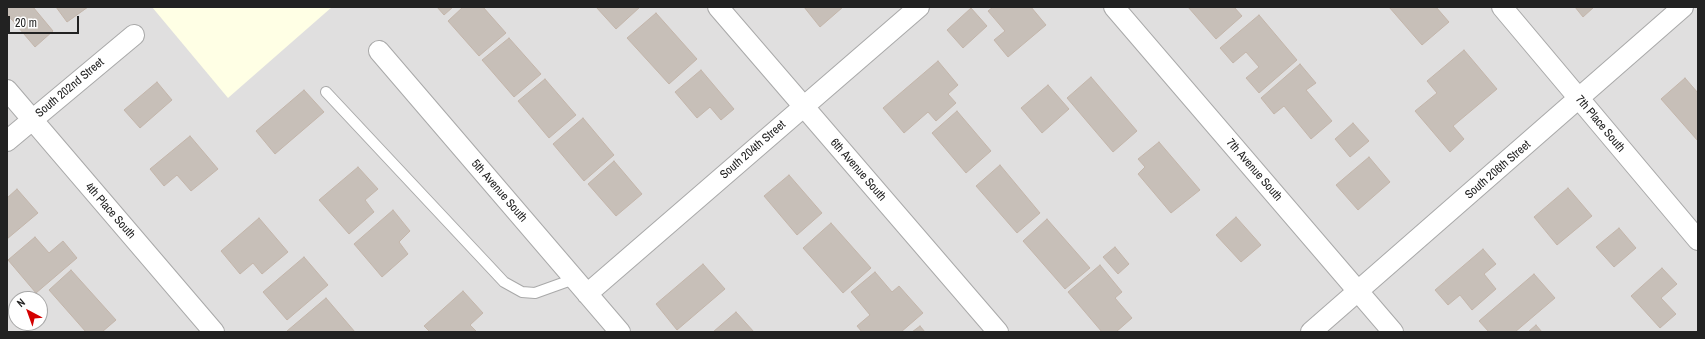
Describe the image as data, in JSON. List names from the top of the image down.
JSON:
{
  "streets": {
    "street": [
      "South 202nd Street",
      "7th Place South",
      "South 204th Street",
      "6th Avenue South",
      "7th Avenue South",
      "South 206th Street",
      "5th Avenue South",
      "4th Place South"
    ]
  },
  "crossings": [
    ["South 202nd Street", "4th Place South"],
    ["7th Place South", "South 206th Street"],
    ["South 204th Street", "6th Avenue South"],
    ["South 204th Street", "5th Avenue South"],
    ["7th Avenue South", "South 206th Street"]
  ],
  "scale_bar": "20 m",
  "north": "top left"
}
